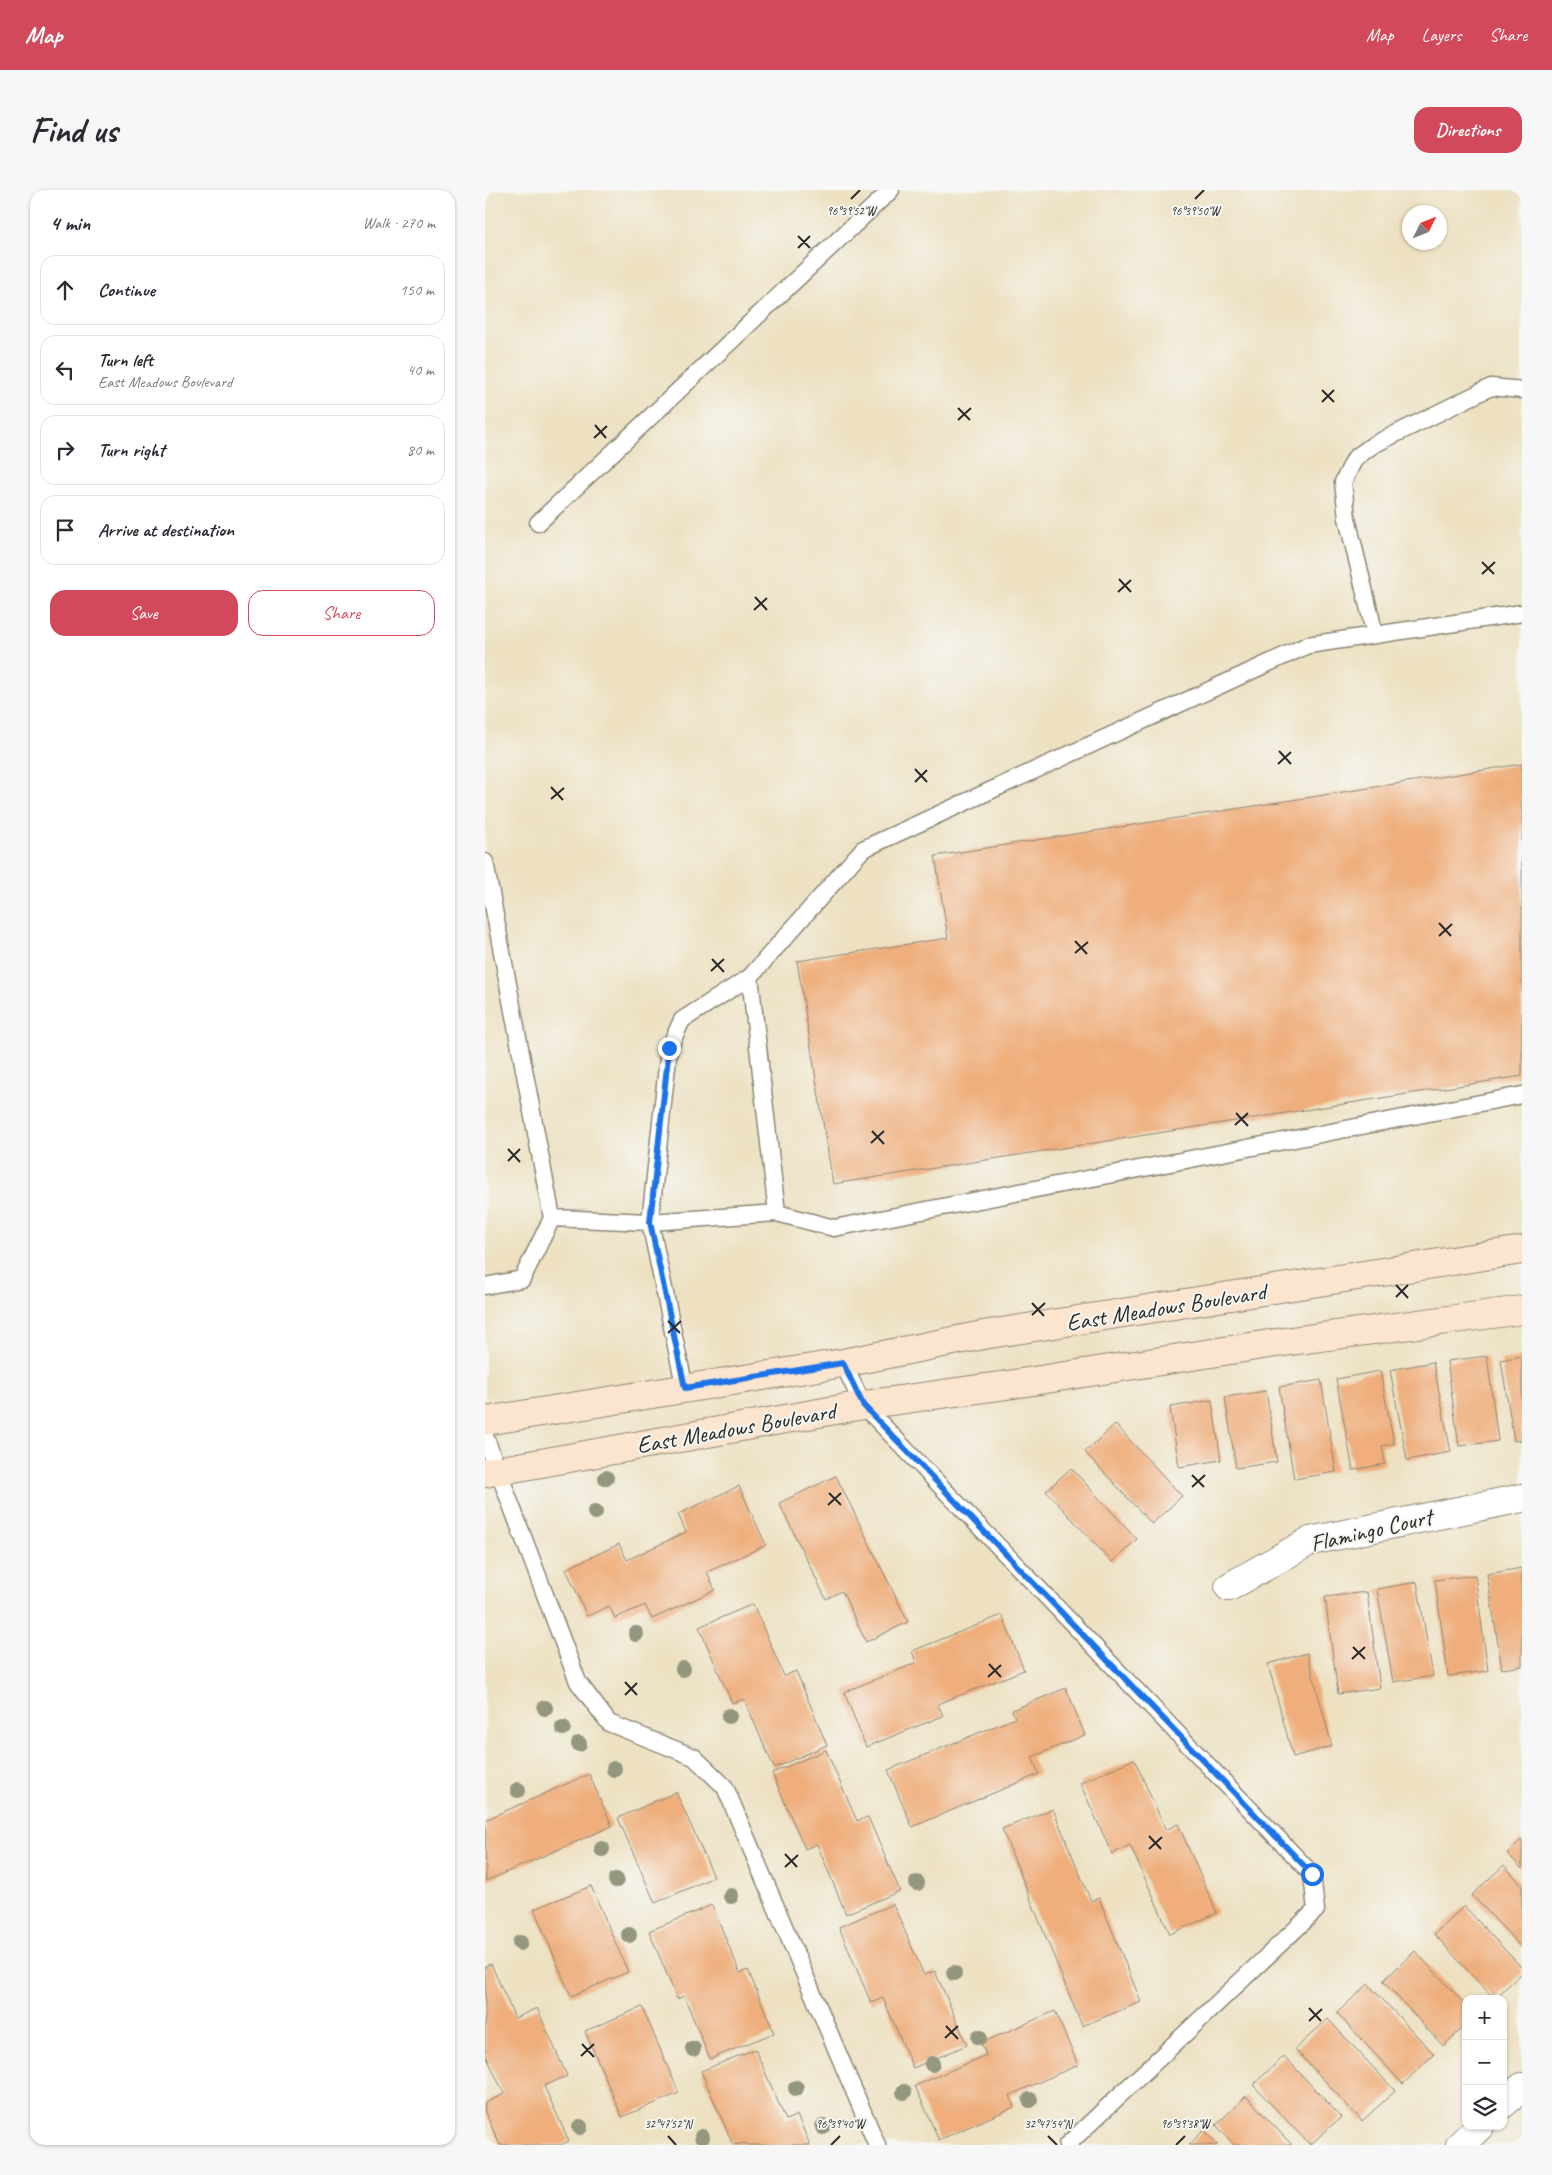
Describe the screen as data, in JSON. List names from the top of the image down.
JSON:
{
  "streets": {
    "street": ["East Meadows Boulevard", "Flamingo Court"]
  },
  "north": "top right",
  "page": {
    "header": "Map",
    "nav": ["Map", "Layers", "Share"],
    "buttons": [
      "Directions",
      ["Save", "Share"]
    ],
    "title": "Find us",
    "heading": ["4 min", "Walk · 270 m"],
    "list": [
      ["Continue", "150 m"],
      ["Turn left", "East Meadows Boulevard", "40 m"],
      ["Turn right", "80 m"],
      "Arrive at destination"
    ],
    "map_buttons": ["+", "−"]
  },
  "coordinates": [
    "96°39'52\"W",
    "96°39'50\"W",
    "32°47'52\"N",
    "32°47'54\"N",
    "96°39'40\"W",
    "96°39'38\"W"
  ]
}
